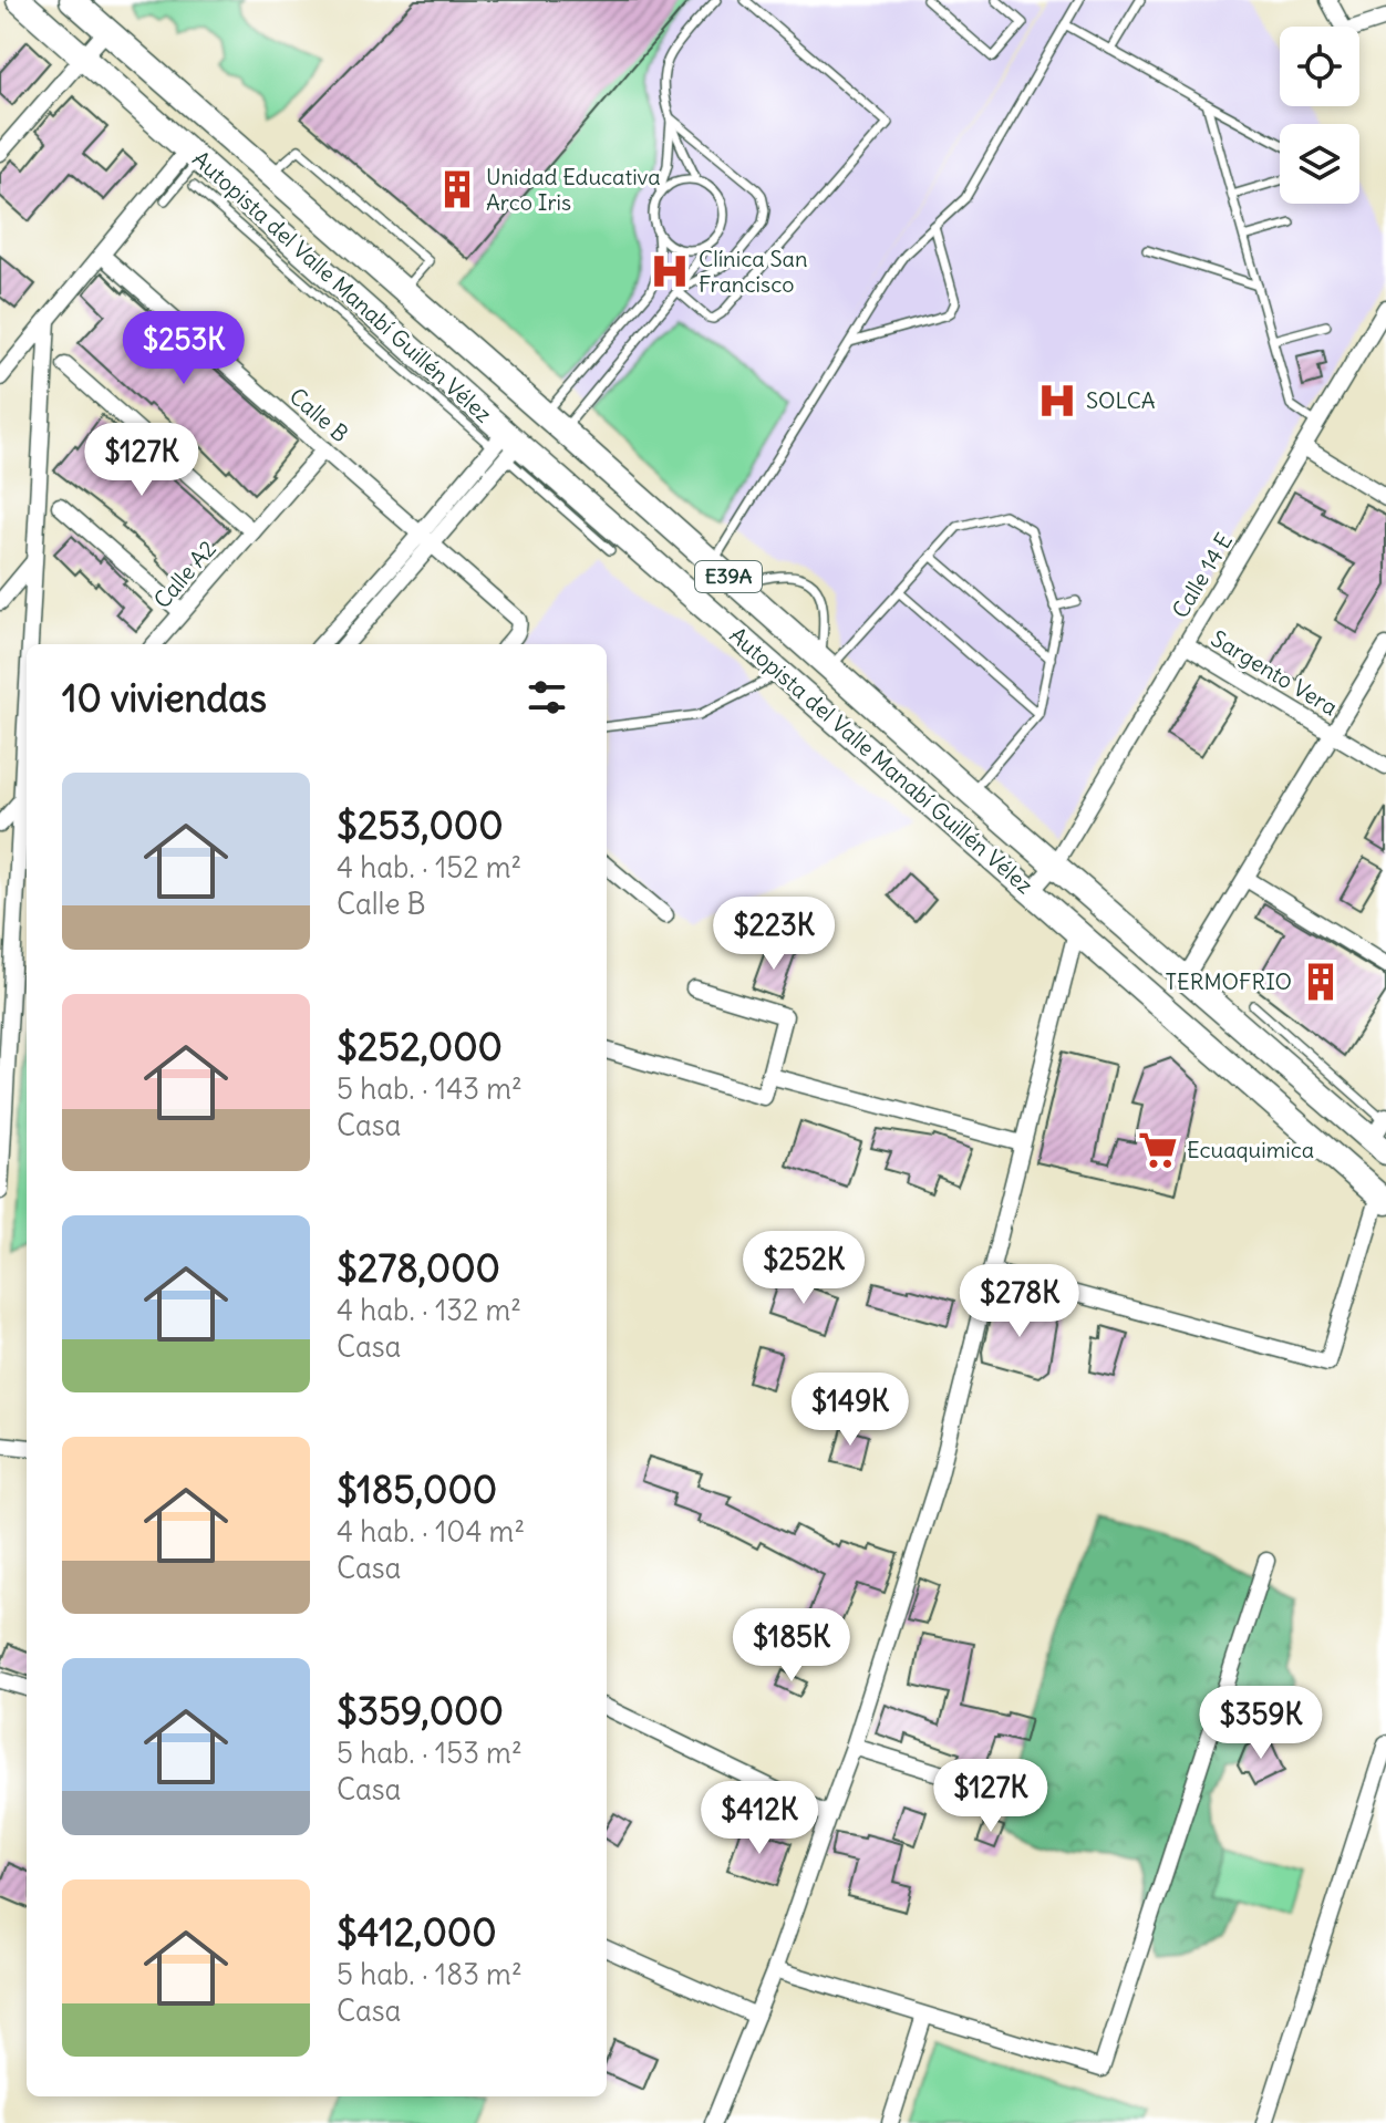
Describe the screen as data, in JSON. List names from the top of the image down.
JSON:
{
  "streets": {
    "main road": ["Autopista del Valle Manabí Guillén Vélez", "E39A"],
    "street": [
      "Calle B",
      "Calle A2",
      "Calle 14 E",
      "Sargento Vera"
    ]
  },
  "crossings": [
    ["Autopista del Valle Manabí Guillén Vélez", "Calle 14 E"],
    ["Calle B", "Calle A2"],
    ["Calle 14 E", "Sargento Vera"]
  ],
  "places": {
    "building": ["Unidad Educativa Arco Iris", "TERMOFRIO"],
    "hospital": ["Clínica San Francisco", "SOLCA"],
    "supermarket": ["Ecuaquimica"]
  },
  "page": {
    "price": [
      "$253K",
      "$127K",
      "$223K",
      "$252K",
      "$278K",
      "$149K",
      "$185K",
      "$359K",
      "$127K",
      "$412K"
    ],
    "heading": "10 viviendas",
    "list": [
      {
        "name": "$253,000",
        "note": "4 hab. · 152 m² · Calle B"
      },
      {
        "name": "$252,000",
        "note": "5 hab. · 143 m² · Casa"
      },
      {
        "name": "$278,000",
        "note": "4 hab. · 132 m² · Casa"
      },
      {
        "name": "$185,000",
        "note": "4 hab. · 104 m² · Casa"
      },
      {
        "name": "$359,000",
        "note": "5 hab. · 153 m² · Casa"
      },
      {
        "name": "$412,000",
        "note": "5 hab. · 183 m² · Casa"
      }
    ]
  }
}
